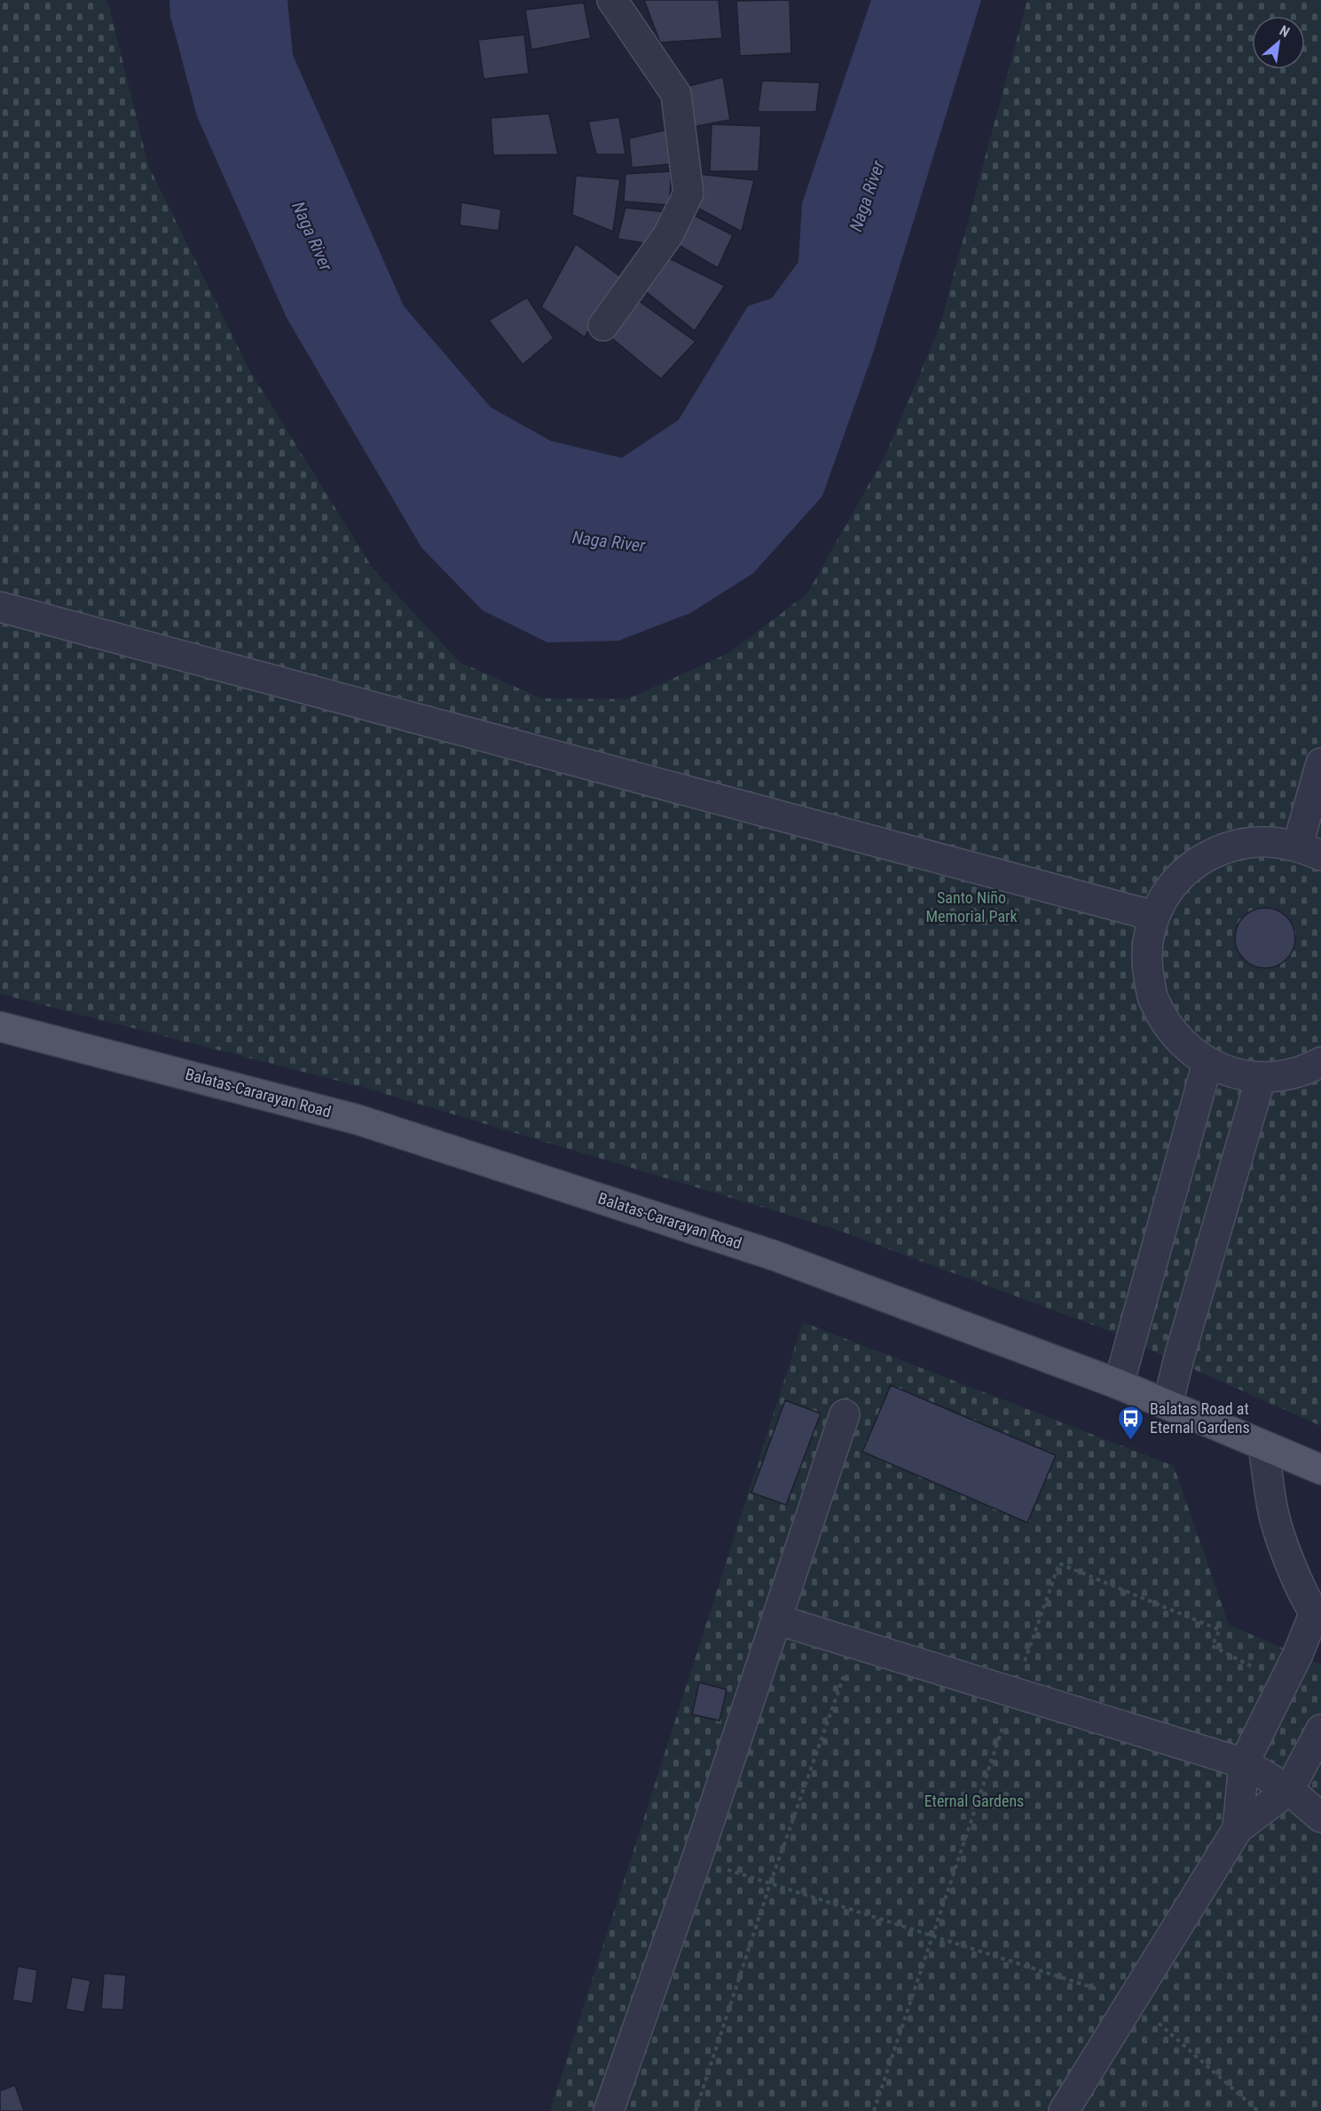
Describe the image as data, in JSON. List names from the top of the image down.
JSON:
{
  "streets": {
    "main road": ["Balatas-Cararayan Road"]
  },
  "water": ["Naga River"],
  "parks": ["Santo Niño Memorial Park", "Eternal Gardens"],
  "places": {
    "bus stop": ["Balatas Road at Eternal Gardens"]
  },
  "north": "top right"
}
